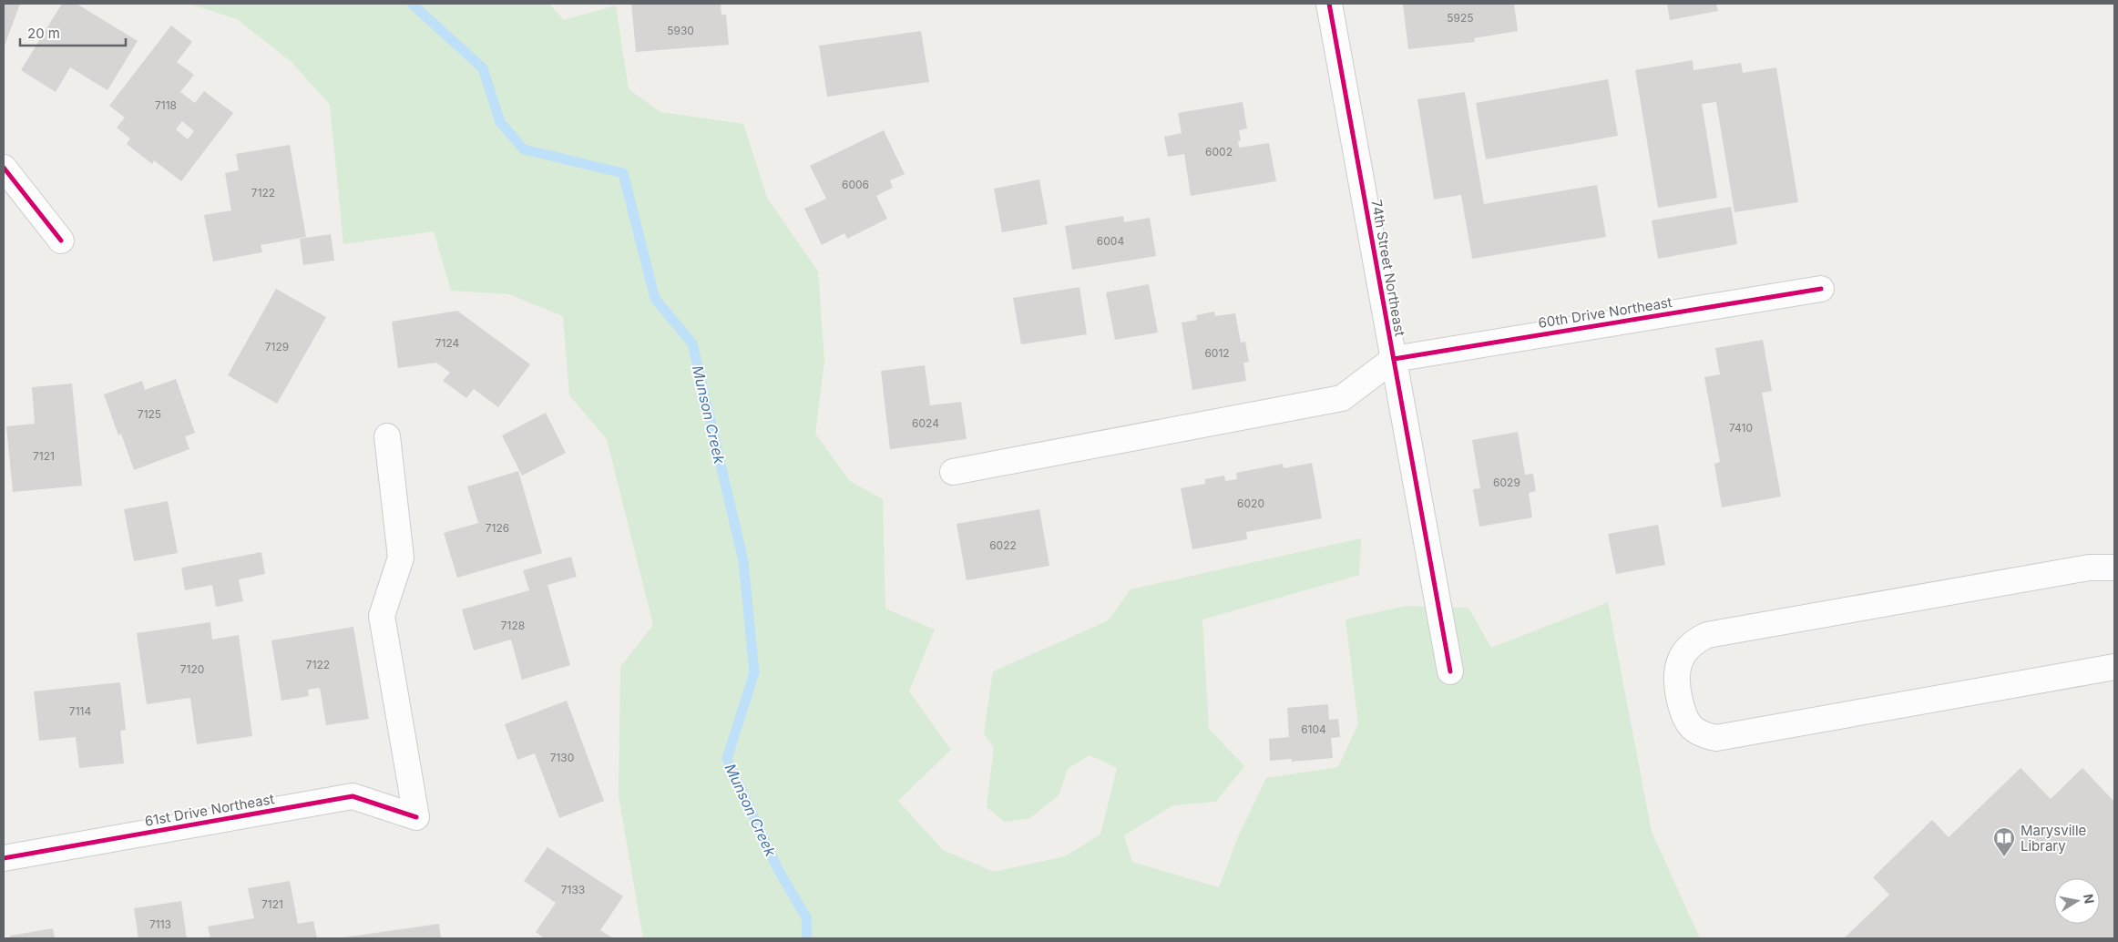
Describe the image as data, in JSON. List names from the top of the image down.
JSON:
{
  "streets": {
    "street": ["74th Street Northeast", "60th Drive Northeast", "61st Drive Northeast"]
  },
  "crossings": [
    ["74th Street Northeast", "60th Drive Northeast"]
  ],
  "water": ["Munson Creek"],
  "places": {
    "library": ["Marysville Library"]
  },
  "house_numbers": [
    "5925",
    "5930",
    "7118",
    "6002",
    "6006",
    "7122",
    "6004",
    "7124",
    "7129",
    "6012",
    "7125",
    "6024",
    "7410",
    "7121",
    "6029",
    "6020",
    "7126",
    "6022",
    "7128",
    "7122",
    "7120",
    "7114",
    "6104",
    "7130",
    "7133",
    "7121",
    "7113"
  ],
  "scale_bar": "20 m",
  "north": "right"
}
